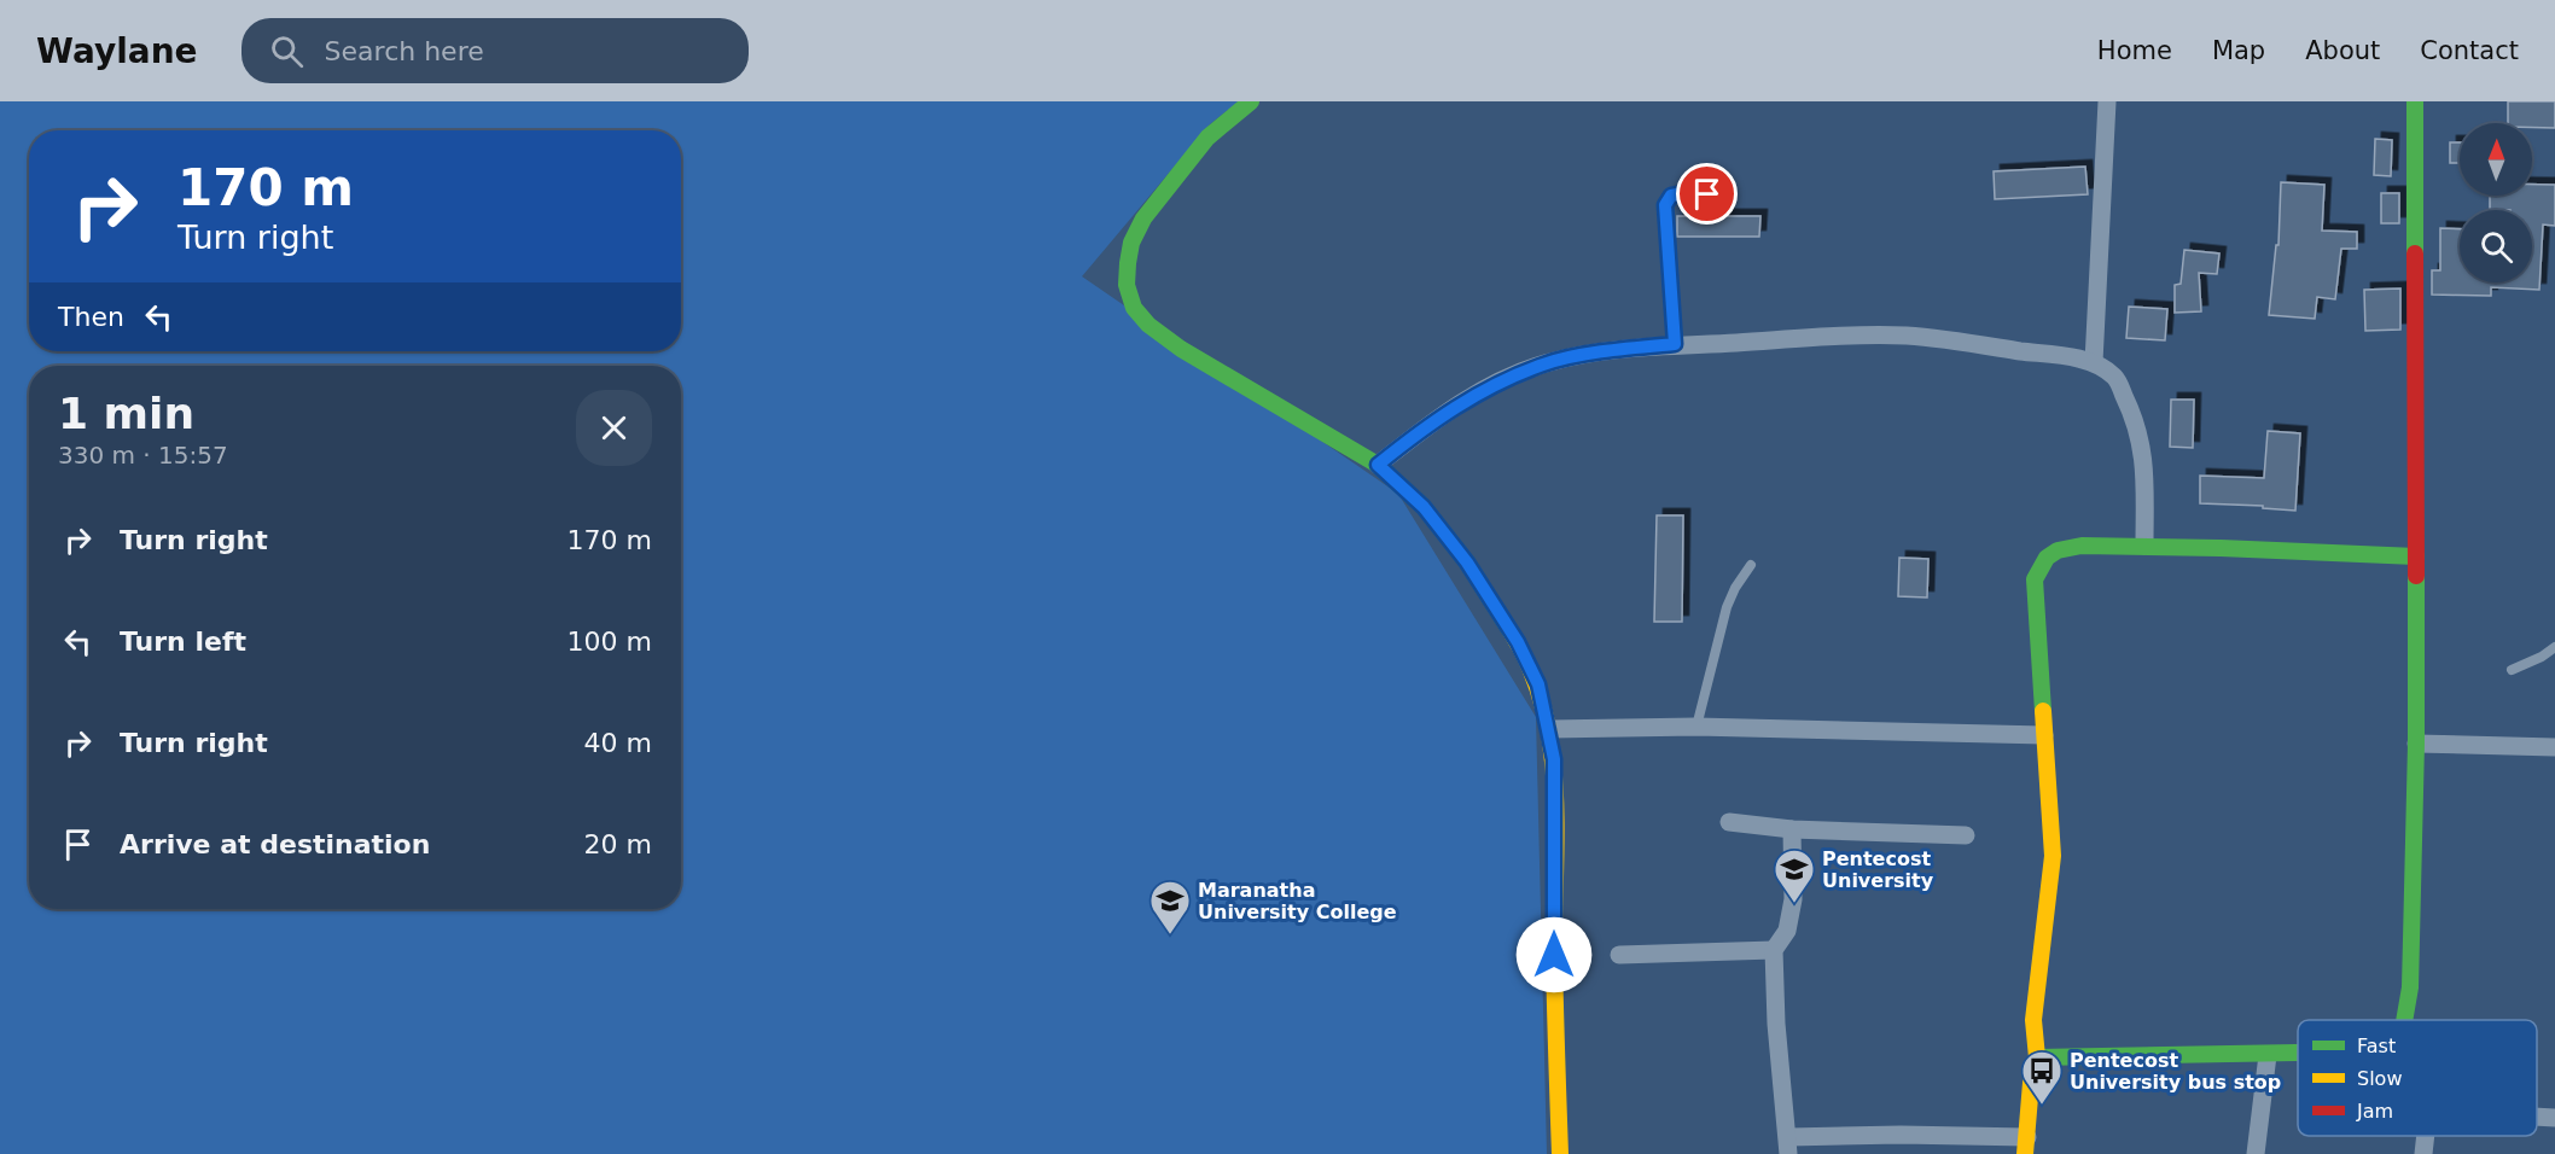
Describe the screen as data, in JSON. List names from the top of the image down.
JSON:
{
  "places": {
    "school or university": ["Pentecost University", "Maranatha University College"],
    "bus stop": ["Pentecost University bus stop"]
  },
  "legend": ["Fast", "Slow", "Jam"],
  "north": "top",
  "page": {
    "header": "Waylane",
    "search": "Search here",
    "nav": [
      "Home",
      "Map",
      "About",
      "Contact"
    ],
    "turn": ["170 m", "Turn right"],
    "then": "Then",
    "heading": ["1 min", "330 m · 15:57"],
    "list": [
      {
        "name": "Turn right",
        "value": "170 m"
      },
      {
        "name": "Turn left",
        "value": "100 m"
      },
      {
        "name": "Turn right",
        "value": "40 m"
      },
      {
        "name": "Arrive at destination",
        "value": "20 m"
      }
    ]
  }
}
